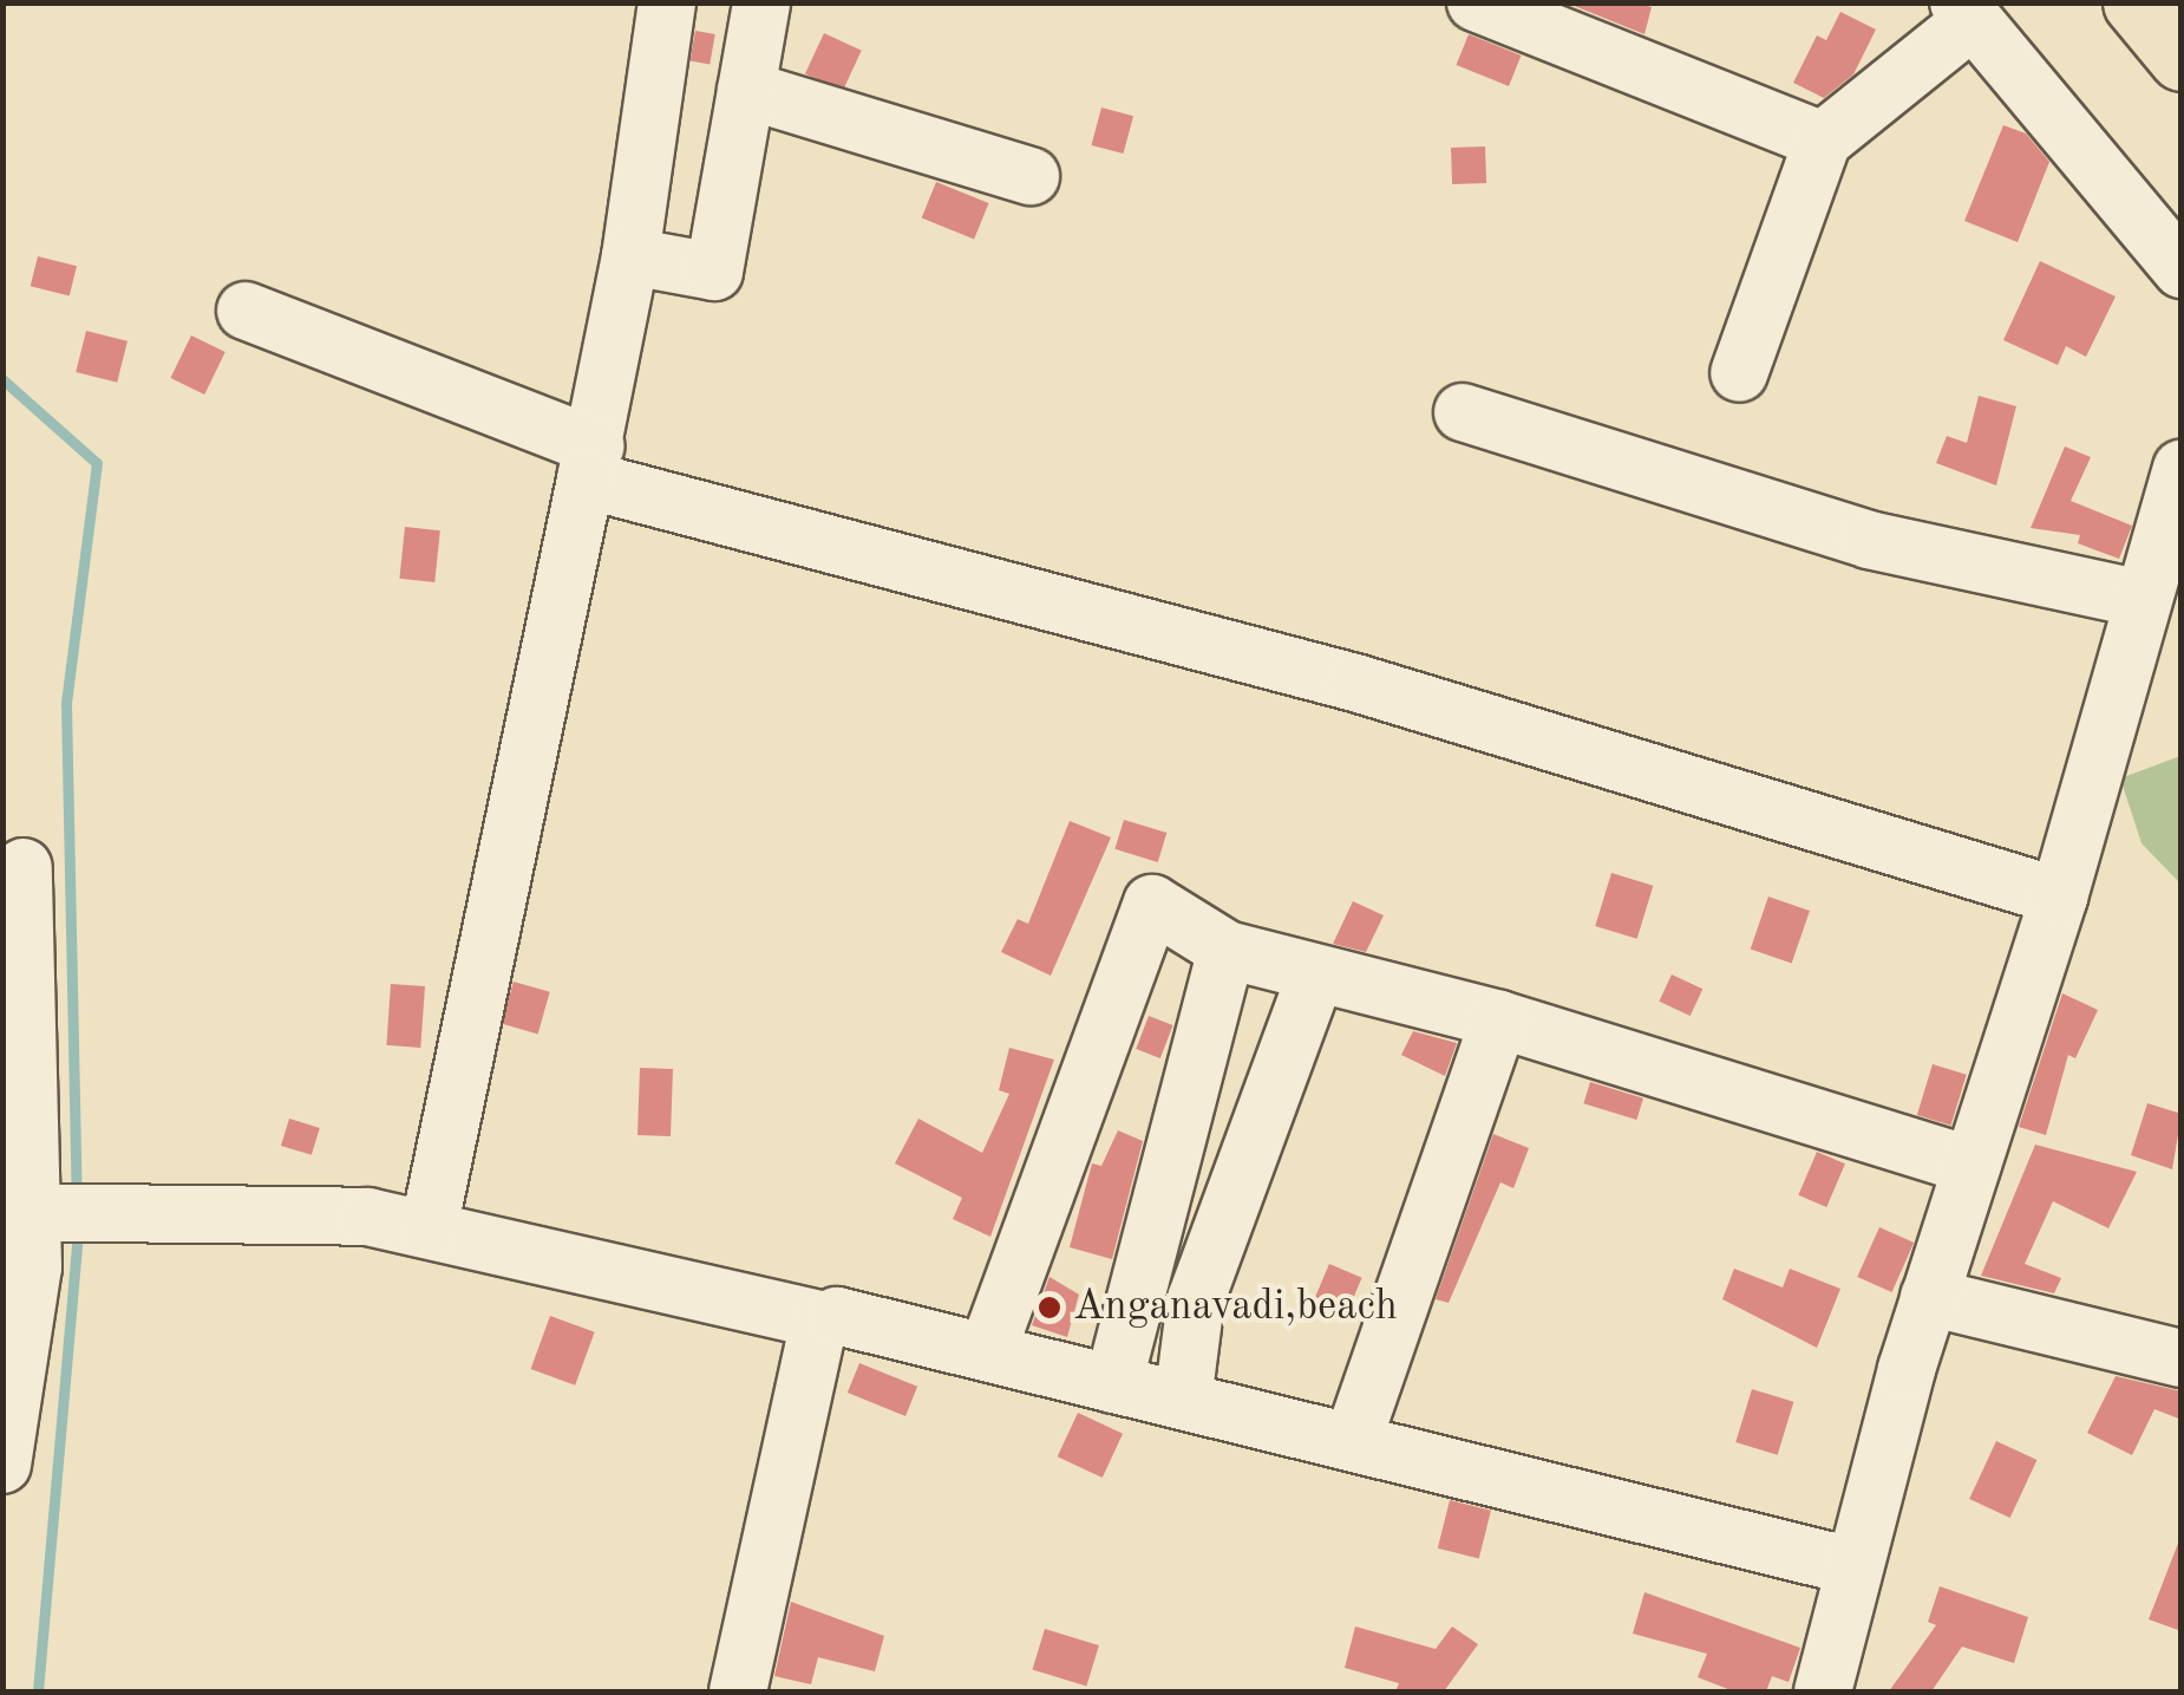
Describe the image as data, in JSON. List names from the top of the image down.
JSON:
{
  "places": ["Anganavadi,beach"]
}
